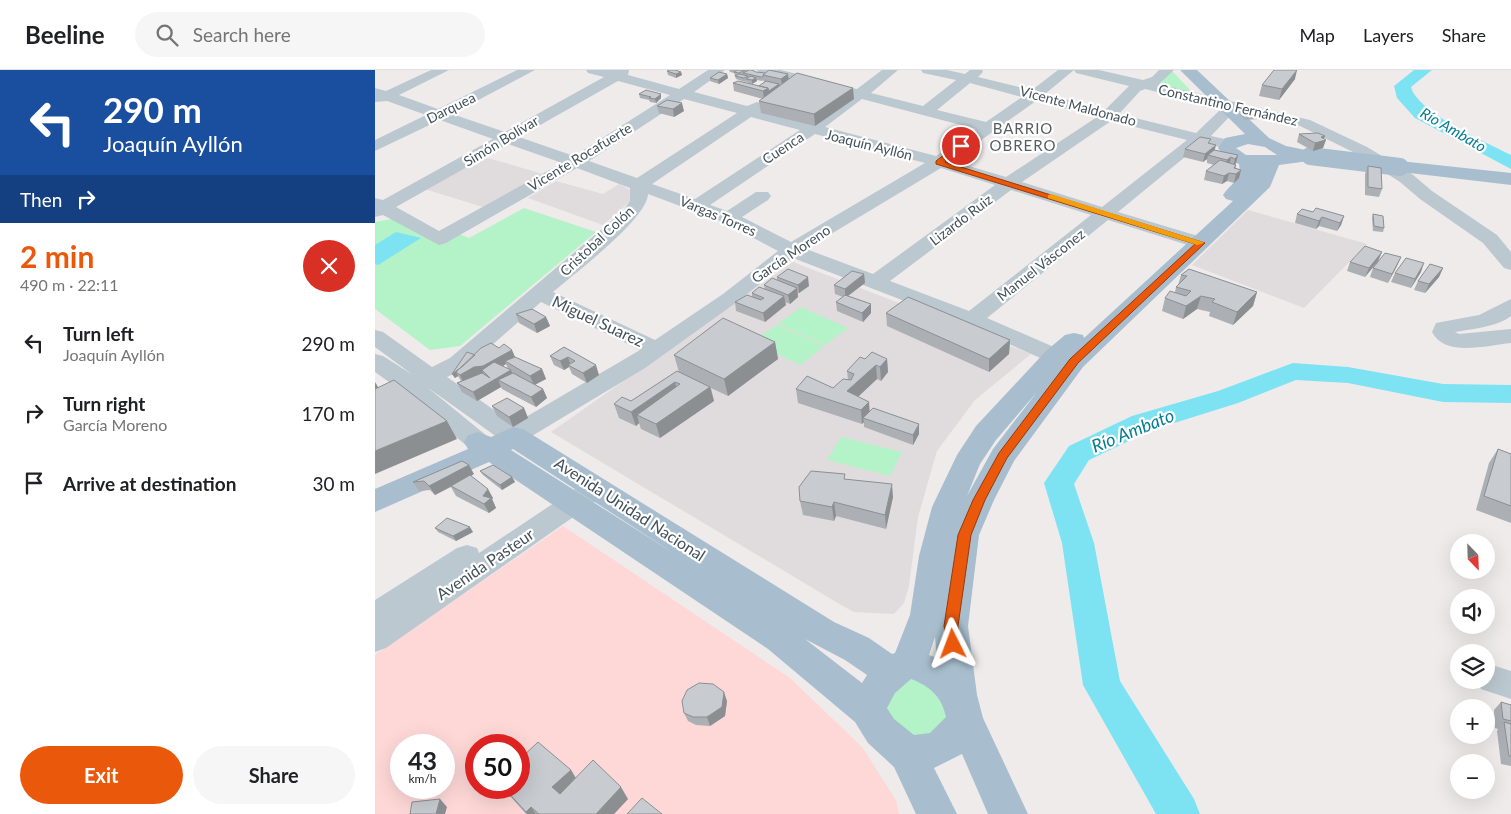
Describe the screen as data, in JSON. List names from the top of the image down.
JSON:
{
  "streets": {
    "main road": ["Avenida Unidad Nacional"],
    "street": [
      "Constantino Fernández",
      "Vicente Maldonado",
      "Darquea",
      "Simón Bolívar",
      "Joaquín Ayllón",
      "Cuenca",
      "Vicente Rocafuerte",
      "Vargas Torres",
      "Lizardo Ruiz",
      "Cristobal Colón",
      "García Moreno",
      "Manuel Vásconez",
      "Miguel Suarez",
      "Avenida Pasteur"
    ]
  },
  "crossings": [
    ["Constantino Fernández", "Lizardo Ruiz"],
    ["Constantino Fernández", "Manuel Vásconez"],
    ["Vicente Maldonado", "Lizardo Ruiz"],
    ["Vicente Maldonado", "García Moreno"],
    ["Vicente Maldonado", "Manuel Vásconez"],
    ["Darquea", "Vargas Torres"],
    ["Simón Bolívar", "Joaquín Ayllón"],
    ["Simón Bolívar", "Vicente Rocafuerte"],
    ["Simón Bolívar", "Vargas Torres"],
    ["Joaquín Ayllón", "Cuenca"],
    ["Joaquín Ayllón", "Vicente Rocafuerte"],
    ["Joaquín Ayllón", "Lizardo Ruiz"],
    ["Joaquín Ayllón", "Cristobal Colón"],
    ["Joaquín Ayllón", "García Moreno"],
    ["Joaquín Ayllón", "Manuel Vásconez"],
    ["Cuenca", "Vargas Torres"],
    ["Vicente Rocafuerte", "Vargas Torres"],
    ["Vargas Torres", "Lizardo Ruiz"],
    ["Vargas Torres", "Cristobal Colón"],
    ["Vargas Torres", "García Moreno"],
    ["Vargas Torres", "Manuel Vásconez"],
    ["Cristobal Colón", "Miguel Suarez"],
    ["Cristobal Colón", "Avenida Unidad Nacional"],
    ["García Moreno", "Miguel Suarez"],
    ["García Moreno", "Avenida Unidad Nacional"],
    ["Avenida Unidad Nacional", "Avenida Pasteur"]
  ],
  "districts": ["BARRIO OBRERO"],
  "water": ["Río Ambato"],
  "north": "bottom right",
  "page": {
    "header": "Beeline",
    "search": "Search here",
    "nav": ["Map", "Layers", "Share"],
    "turn": ["290 m", "Joaquín Ayllón"],
    "then": "Then",
    "heading": ["2 min", "490 m · 22:11"],
    "list": [
      {
        "name": "Turn left",
        "note": "Joaquín Ayllón",
        "value": "290 m"
      },
      {
        "name": "Turn right",
        "note": "García Moreno",
        "value": "170 m"
      },
      {
        "name": "Arrive at destination",
        "value": "30 m"
      }
    ],
    "map_buttons": ["+", "−"],
    "speed": "43 km/h",
    "limit": "50",
    "buttons": ["Exit", "Share"]
  }
}
